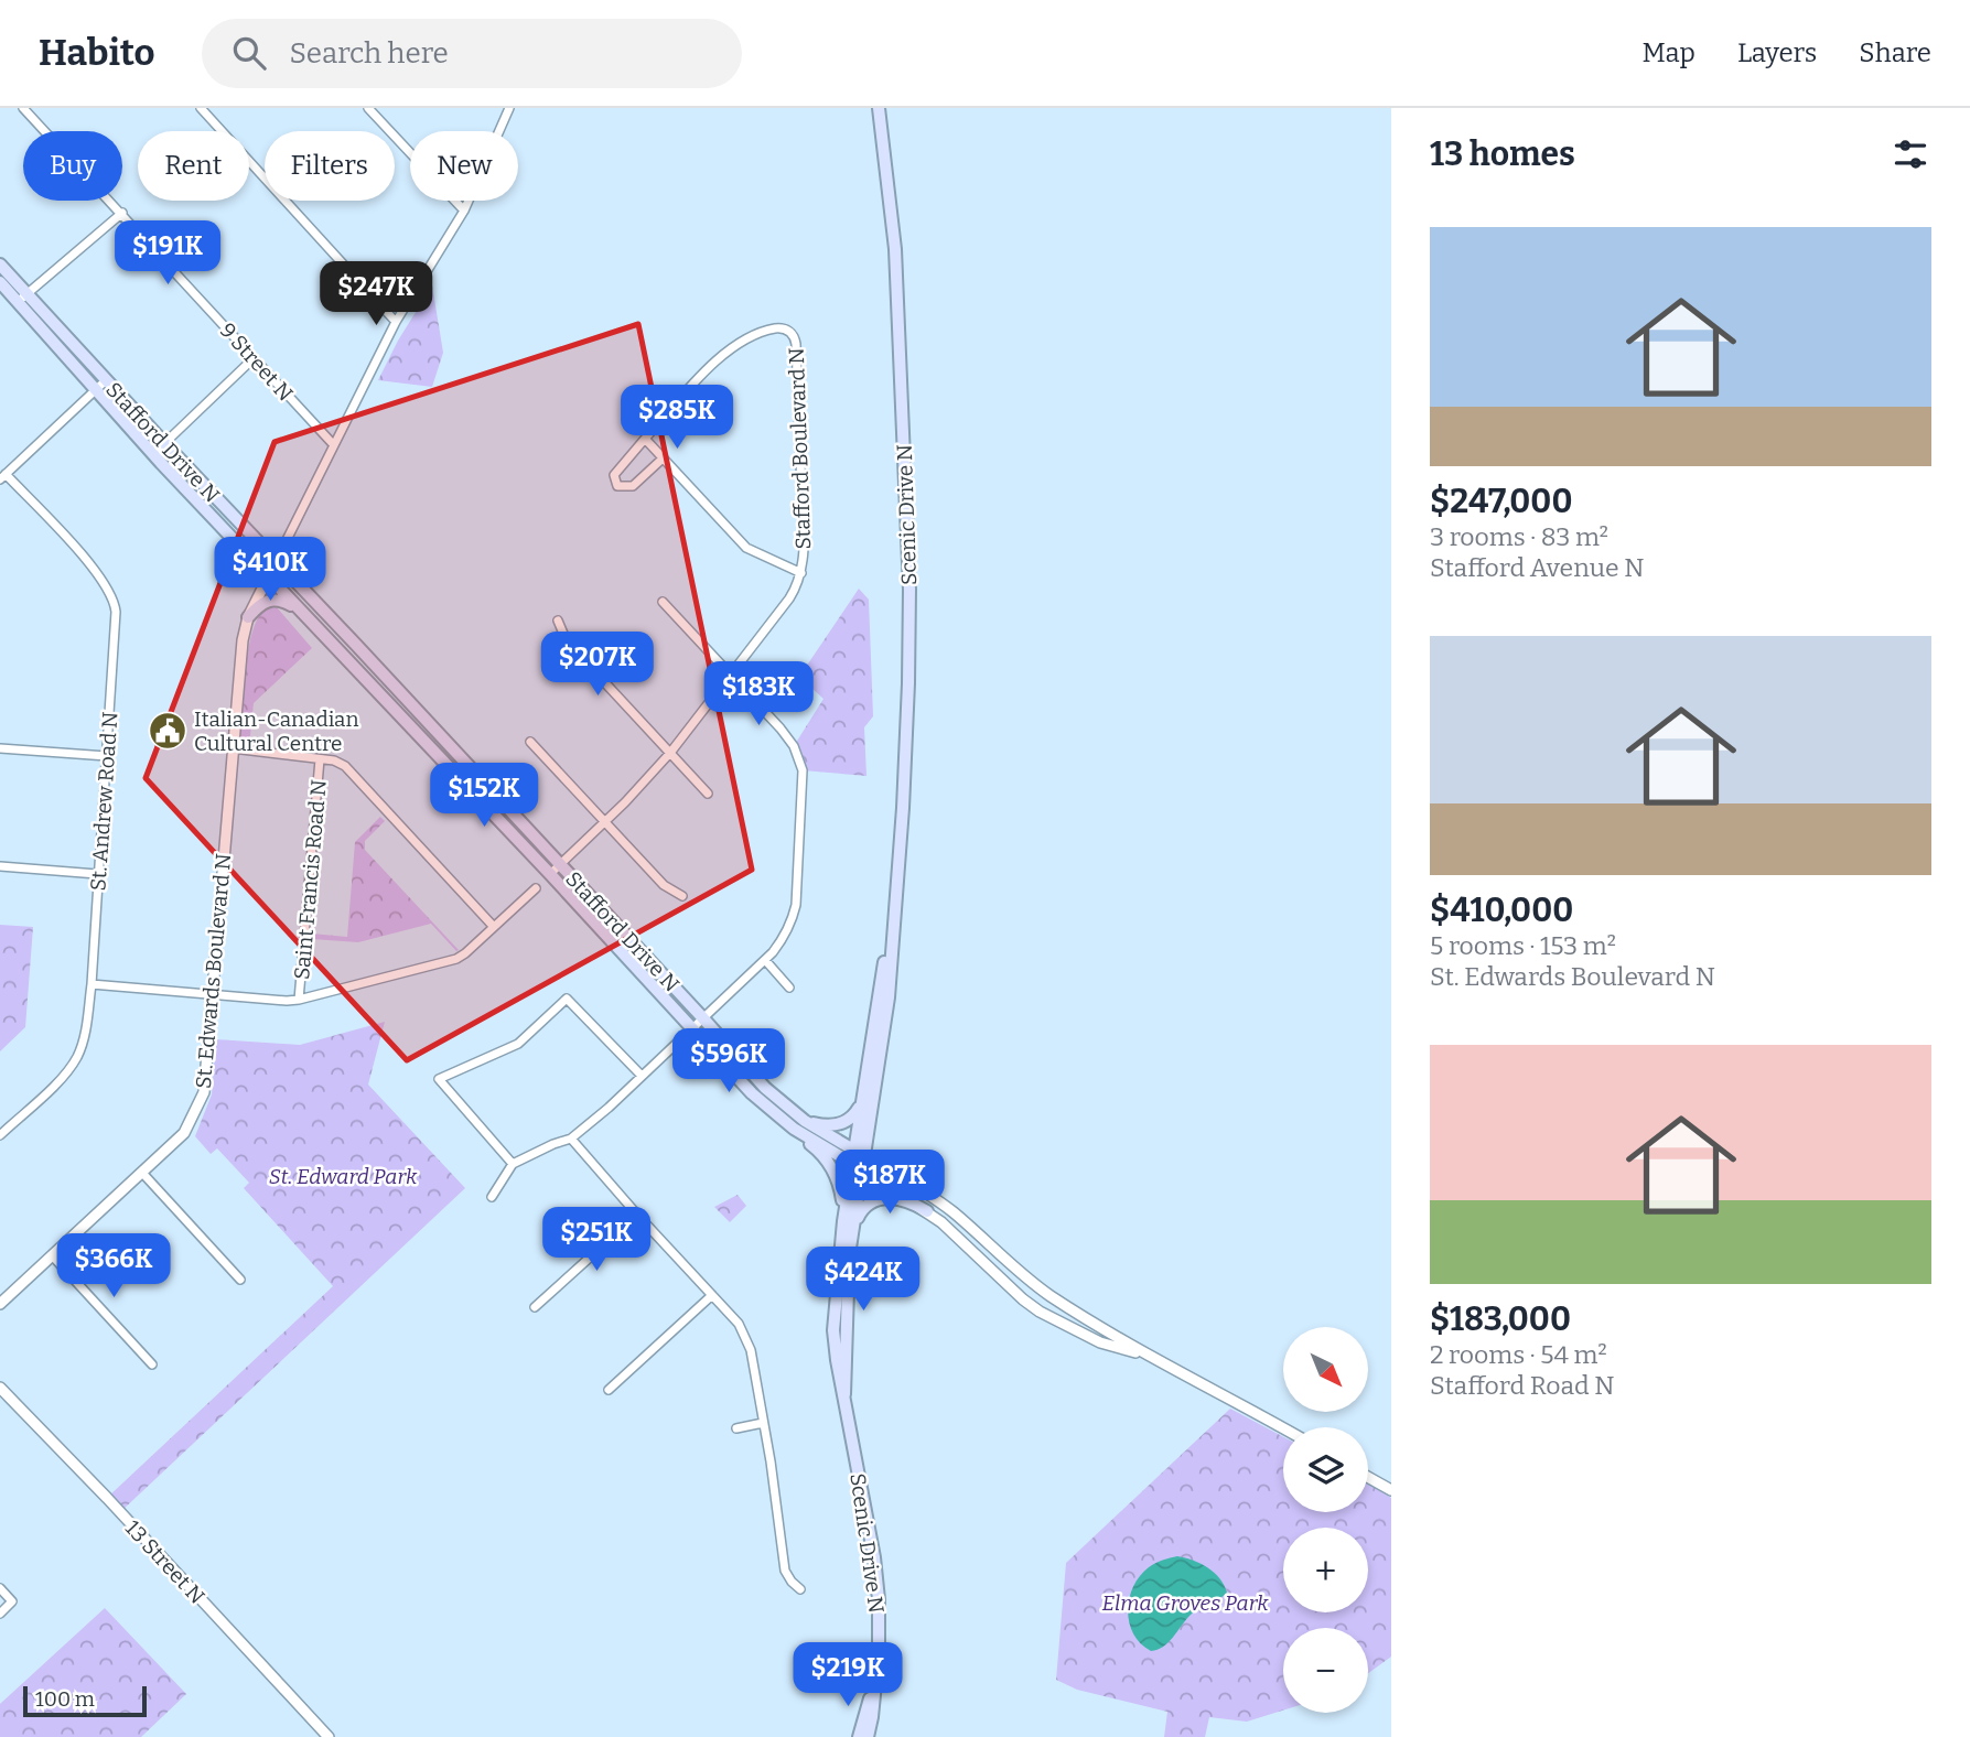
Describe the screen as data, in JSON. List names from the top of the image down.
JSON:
{
  "streets": {
    "main road": ["Stafford Drive N", "Scenic Drive N"],
    "street": [
      "9 Street N",
      "Stafford Boulevard N",
      "St. Andrew Road N",
      "Saint Francis Road N",
      "St. Edwards Boulevard N",
      "13 Street N"
    ]
  },
  "crossings": [
    ["Stafford Drive N", "Stafford Boulevard N"],
    ["Stafford Drive N", "Scenic Drive N"],
    ["Stafford Drive N", "St. Edwards Boulevard N"]
  ],
  "parks": ["St. Edward Park", "Elma Groves Park"],
  "places": {
    "public building": ["Italian-Canadian Cultural Centre"]
  },
  "scale_bar": "100 m",
  "north": "bottom right",
  "page": {
    "header": "Habito",
    "search": "Search here",
    "nav": ["Map", "Layers", "Share"],
    "heading": "13 homes",
    "chip": [
      "Buy",
      "Rent",
      "Filters",
      "New"
    ],
    "list": [
      {
        "name": "$247,000",
        "note": "3 rooms · 83 m² · Stafford Avenue N"
      },
      {
        "name": "$410,000",
        "note": "5 rooms · 153 m² · St. Edwards Boulevard N"
      },
      {
        "name": "$183,000",
        "note": "2 rooms · 54 m² · Stafford Road N"
      }
    ],
    "price": [
      "$191K",
      "$247K",
      "$285K",
      "$410K",
      "$207K",
      "$183K",
      "$152K",
      "$596K",
      "$187K",
      "$251K",
      "$366K",
      "$424K",
      "$219K"
    ],
    "map_buttons": ["+", "−"],
    "scale": "100 m"
  }
}
